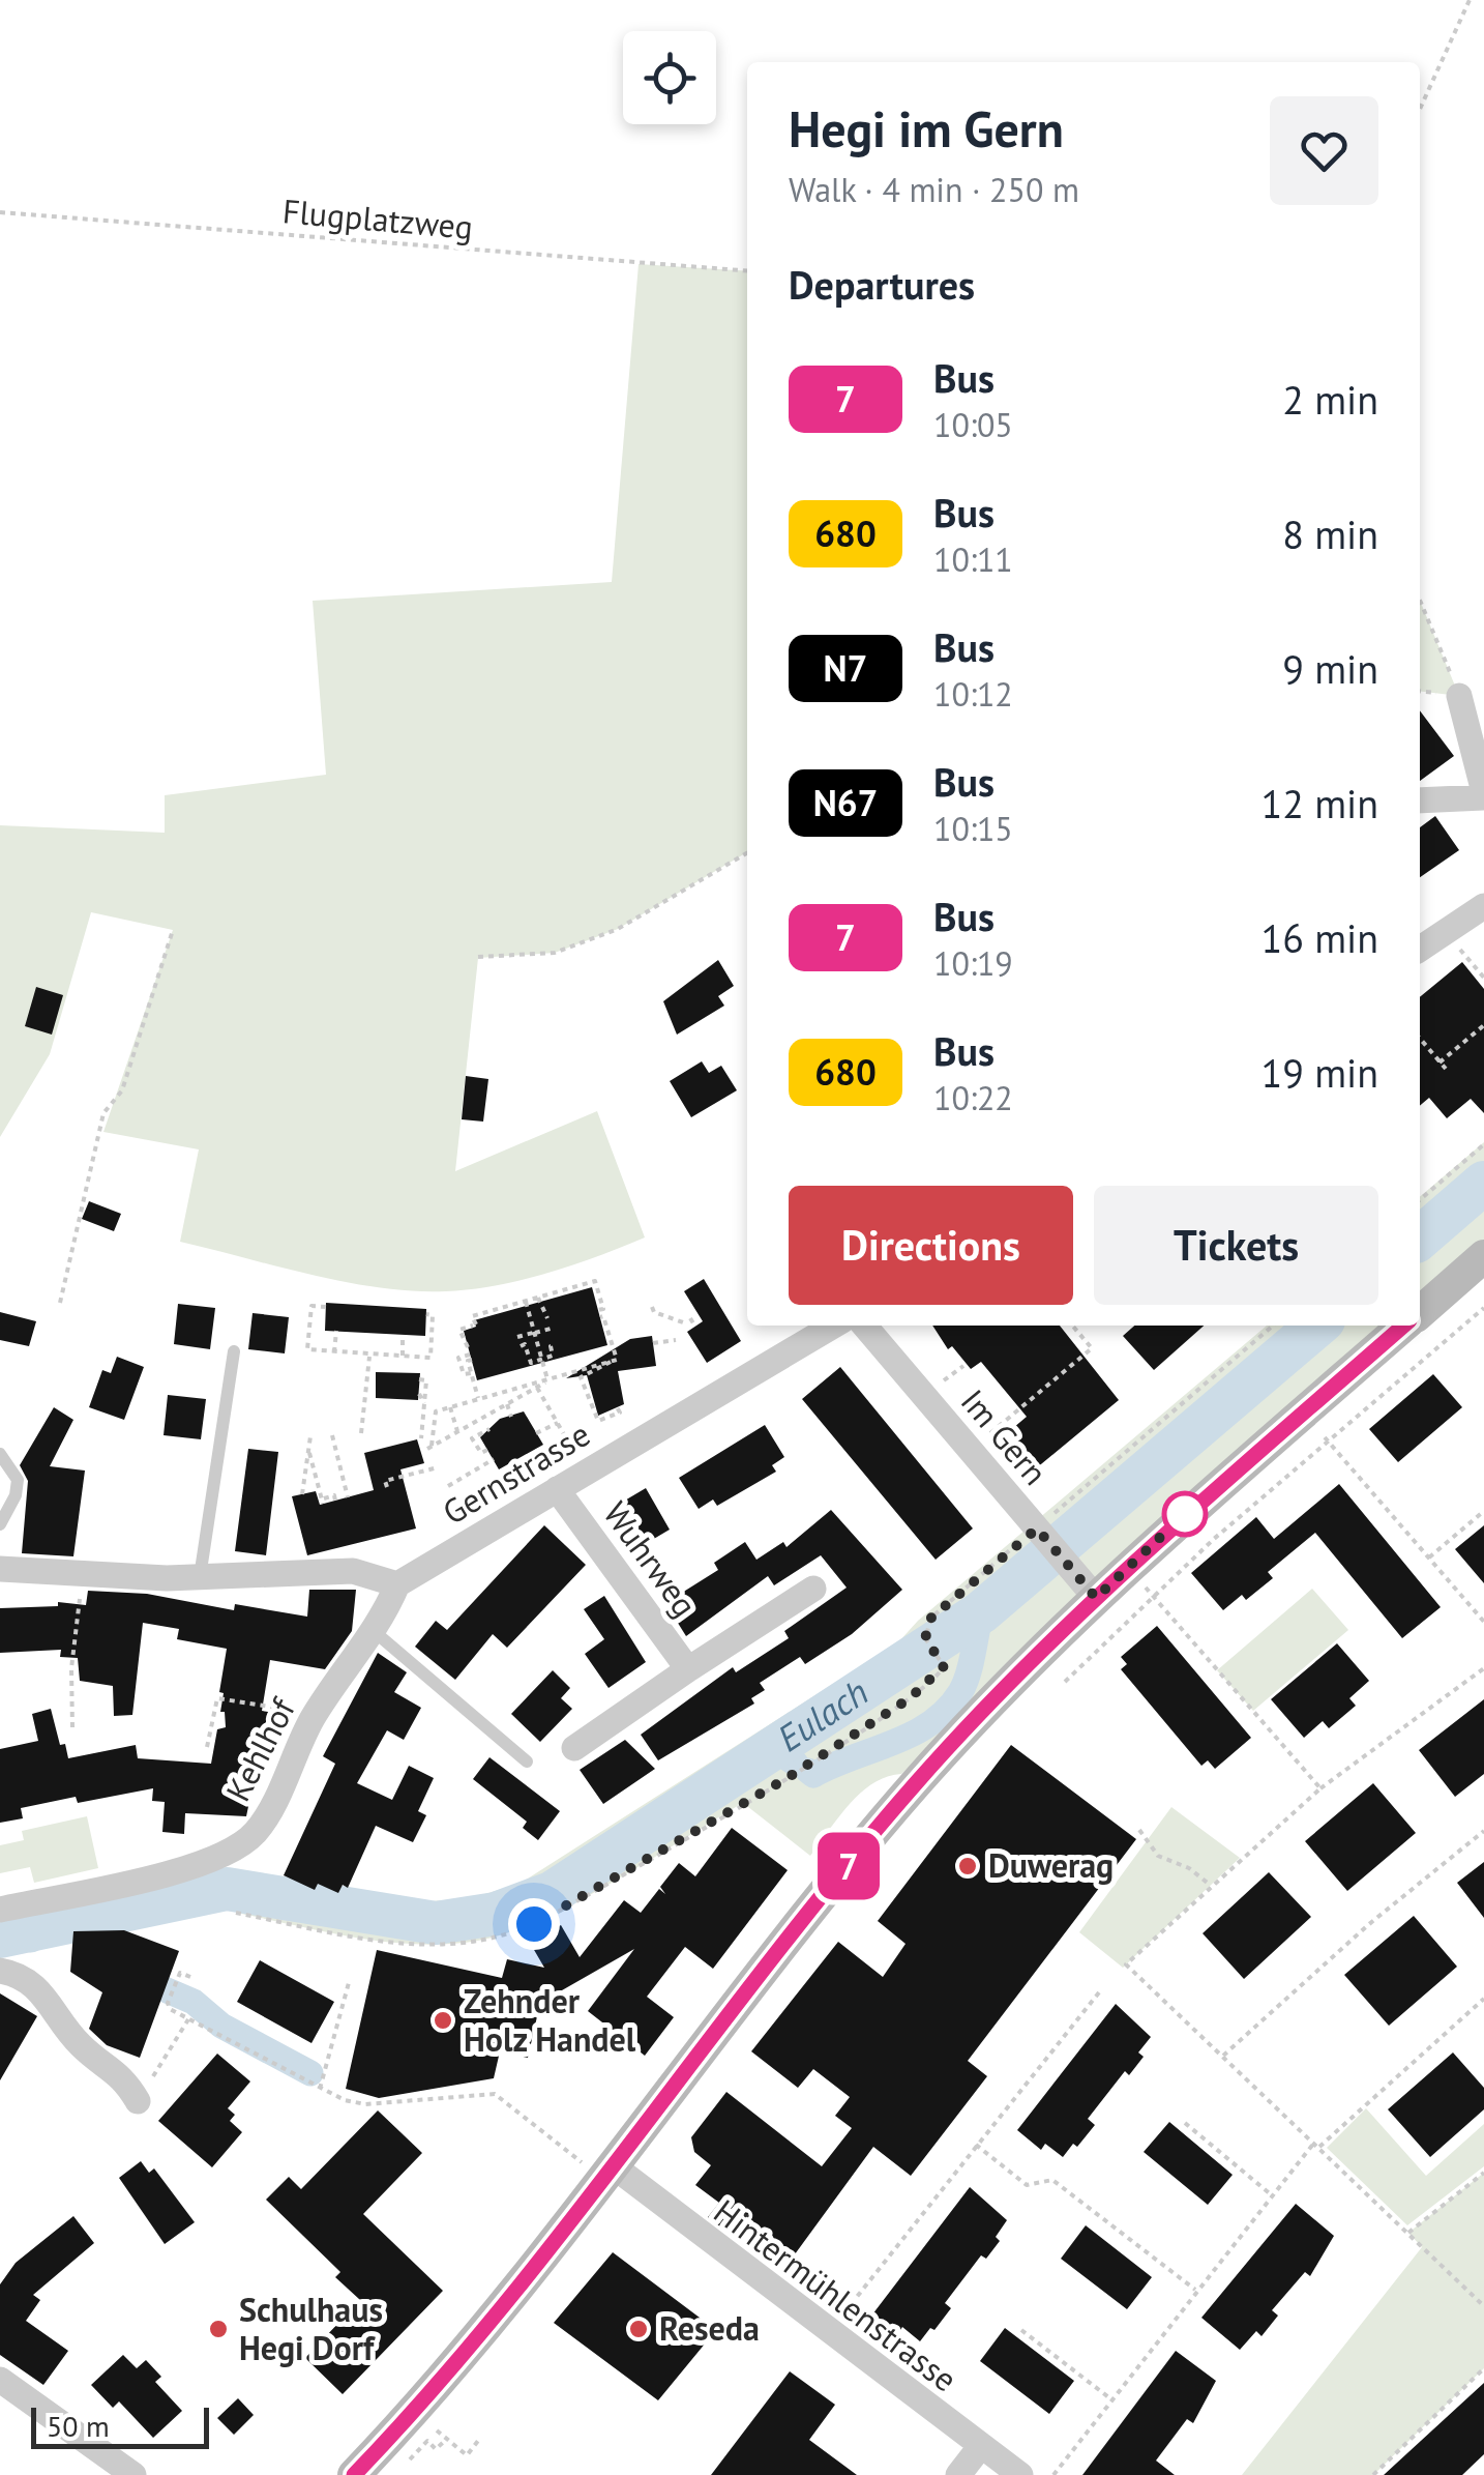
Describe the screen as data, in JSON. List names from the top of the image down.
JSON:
{
  "streets": {
    "street": [
      "Im Gern",
      "Gernstrasse",
      "Wuhrweg",
      "Kehlhof",
      "Hintermühlenstrasse"
    ],
    "path": ["Flugplatzweg"]
  },
  "crossings": [
    ["Gernstrasse", "Wuhrweg"],
    ["Gernstrasse", "Kehlhof"]
  ],
  "water": ["Eulach"],
  "places": [
    "Duwerag",
    "Zehnder Holz Handel",
    "Schulhaus Hegi Dorf",
    "Reseda"
  ],
  "lines": ["bus line 7"],
  "scale_bar": "50 m",
  "page": {
    "on_map": "7",
    "heading": [
      ["Hegi im Gern", "Walk · 4 min · 250 m"],
      "Departures"
    ],
    "list": [
      {
        "mark": "7",
        "name": "Bus",
        "note": "10:05",
        "value": "2 min"
      },
      {
        "mark": "680",
        "name": "Bus",
        "note": "10:11",
        "value": "8 min"
      },
      {
        "mark": "N7",
        "name": "Bus",
        "note": "10:12",
        "value": "9 min"
      },
      {
        "mark": "N67",
        "name": "Bus",
        "note": "10:15",
        "value": "12 min"
      },
      {
        "mark": "7",
        "name": "Bus",
        "note": "10:19",
        "value": "16 min"
      },
      {
        "mark": "680",
        "name": "Bus",
        "note": "10:22",
        "value": "19 min"
      }
    ],
    "buttons": ["Directions", "Tickets"],
    "scale": "50 m"
  }
}
